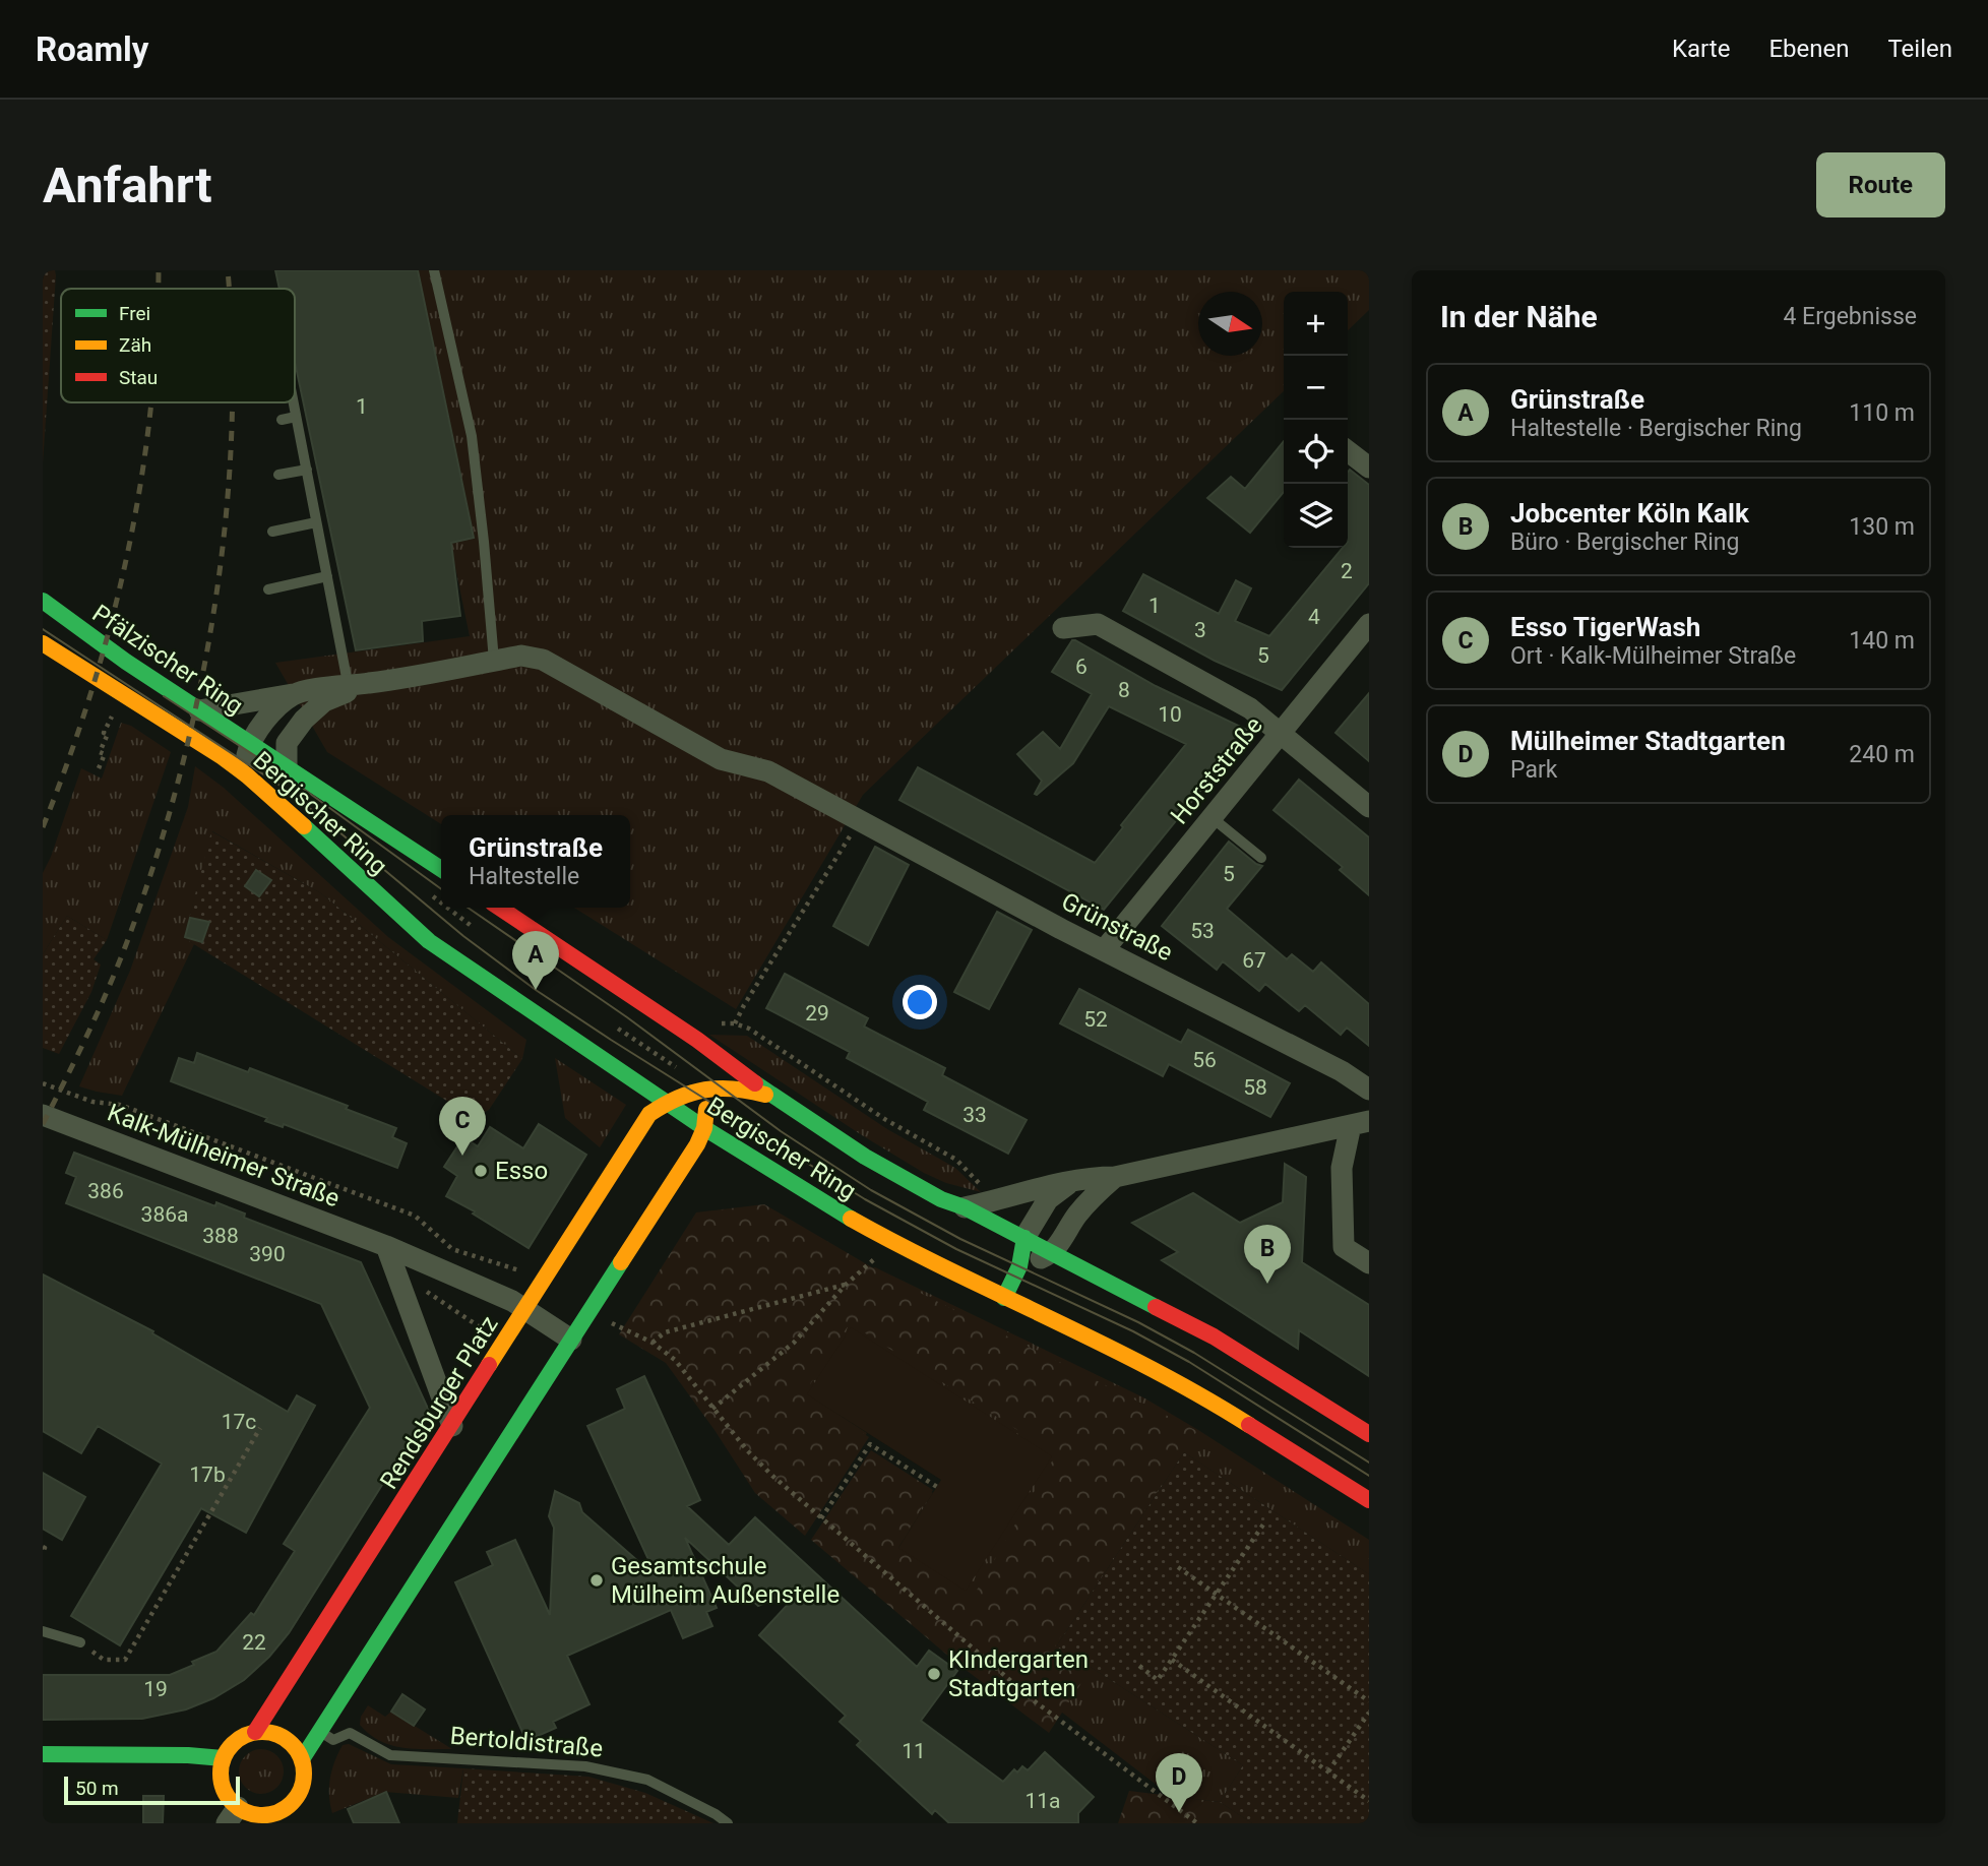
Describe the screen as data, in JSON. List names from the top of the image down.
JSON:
{
  "streets": {
    "main road": ["Pfälzischer Ring", "Bergischer Ring", "Rendsburger Platz"],
    "street": ["Horststraße", "Grünstraße", "Kalk-Mülheimer Straße"],
    "lane": ["Bertoldistraße"]
  },
  "crossings": [
    ["Pfälzischer Ring", "Bergischer Ring"],
    ["Pfälzischer Ring", "Grünstraße"],
    ["Horststraße", "Grünstraße"],
    ["Bergischer Ring", "Grünstraße"],
    ["Bergischer Ring", "Rendsburger Platz"],
    ["Kalk-Mülheimer Straße", "Rendsburger Platz"]
  ],
  "places": ["Esso", "Gesamtschule Mülheim Außenstelle", "KIndergarten Stadtgarten"],
  "house_numbers": [
    "1",
    "2",
    "1",
    "4",
    "3",
    "5",
    "6",
    "8",
    "10",
    "5",
    "53",
    "67",
    "29",
    "52",
    "56",
    "58",
    "33",
    "386",
    "386a",
    "388",
    "390",
    "17c",
    "17b",
    "22",
    "19",
    "11",
    "11a"
  ],
  "legend": ["Frei", "Zäh", "Stau"],
  "scale_bar": "50 m",
  "north": "right",
  "page": {
    "header": "Roamly",
    "nav": ["Karte", "Ebenen", "Teilen"],
    "buttons": "Route",
    "title": "Anfahrt",
    "heading": ["In der Nähe", "4 Ergebnisse"],
    "map_buttons": ["+", "−"],
    "list": [
      {
        "mark": "A",
        "name": "Grünstraße",
        "note": "Haltestelle · Bergischer Ring",
        "value": "110 m"
      },
      {
        "mark": "B",
        "name": "Jobcenter Köln Kalk",
        "note": "Büro · Bergischer Ring",
        "value": "130 m"
      },
      {
        "mark": "C",
        "name": "Esso TigerWash",
        "note": "Ort · Kalk-Mülheimer Straße",
        "value": "140 m"
      },
      {
        "mark": "D",
        "name": "Mülheimer Stadtgarten",
        "note": "Park",
        "value": "240 m"
      }
    ],
    "popup": ["Grünstraße", "Haltestelle"],
    "pins": [
      "A",
      "C",
      "B",
      "D"
    ],
    "scale": "50 m"
  }
}
